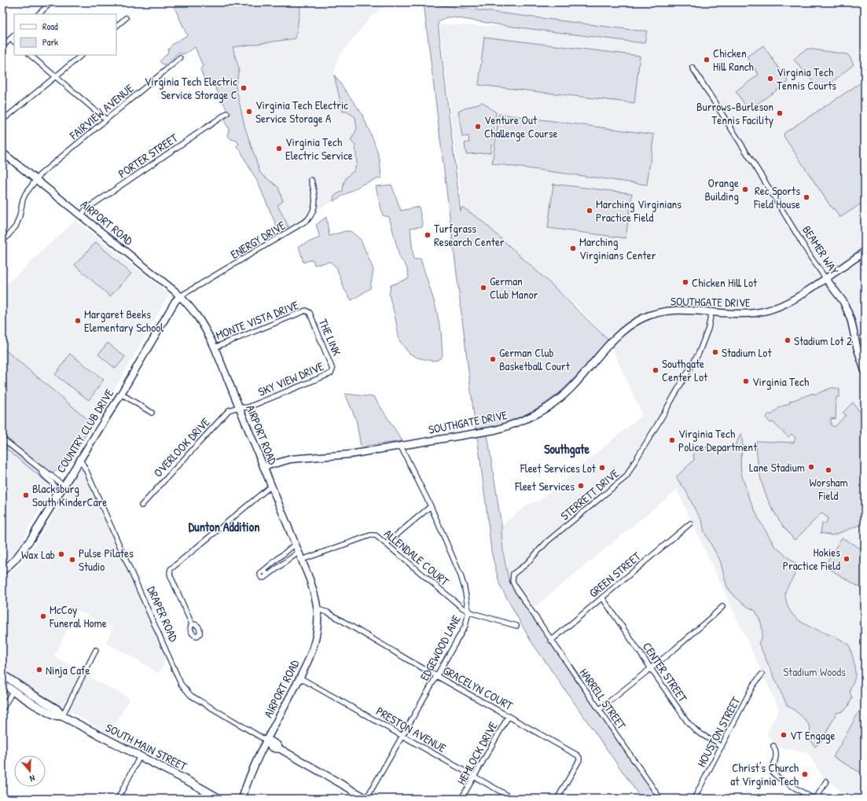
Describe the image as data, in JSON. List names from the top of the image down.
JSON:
{
  "streets": {
    "main road": ["SOUTH MAIN STREET"],
    "street": [
      "FAIRVIEW AVENUE",
      "PORTER STREET",
      "AIRPORT ROAD",
      "ENERGY DRIVE",
      "BEAMER WAY",
      "SOUTHGATE DRIVE",
      "MONTE VISTA DRIVE",
      "THE LINK",
      "SKY VIEW DRIVE",
      "COUNTRY CLUB DRIVE",
      "OVERLOOK DRIVE",
      "STERRETT DRIVE",
      "ALLENDALE COURT",
      "GREEN STREET",
      "DRAPER ROAD",
      "EDGEWOOD LANE",
      "CENTER STREET",
      "GRACELYN COURT",
      "HARRELL STREET",
      "PRESTON AVENUE",
      "HOUSTON STREET",
      "HEMLOCK DRIVE"
    ]
  },
  "crossings": [
    ["FAIRVIEW AVENUE", "AIRPORT ROAD"],
    ["PORTER STREET", "AIRPORT ROAD"],
    ["AIRPORT ROAD", "ENERGY DRIVE"],
    ["AIRPORT ROAD", "SOUTHGATE DRIVE"],
    ["AIRPORT ROAD", "MONTE VISTA DRIVE"],
    ["AIRPORT ROAD", "SKY VIEW DRIVE"],
    ["AIRPORT ROAD", "COUNTRY CLUB DRIVE"],
    ["AIRPORT ROAD", "OVERLOOK DRIVE"],
    ["AIRPORT ROAD", "ALLENDALE COURT"],
    ["AIRPORT ROAD", "DRAPER ROAD"],
    ["AIRPORT ROAD", "GRACELYN COURT"],
    ["AIRPORT ROAD", "PRESTON AVENUE"],
    ["ENERGY DRIVE", "COUNTRY CLUB DRIVE"],
    ["BEAMER WAY", "SOUTHGATE DRIVE"],
    ["SOUTHGATE DRIVE", "STERRETT DRIVE"],
    ["SOUTHGATE DRIVE", "EDGEWOOD LANE"],
    ["MONTE VISTA DRIVE", "THE LINK"],
    ["THE LINK", "SKY VIEW DRIVE"],
    ["SKY VIEW DRIVE", "OVERLOOK DRIVE"],
    ["COUNTRY CLUB DRIVE", "DRAPER ROAD"],
    ["STERRETT DRIVE", "HARRELL STREET"],
    ["ALLENDALE COURT", "EDGEWOOD LANE"],
    ["GREEN STREET", "CENTER STREET"],
    ["GREEN STREET", "HARRELL STREET"],
    ["DRAPER ROAD", "EDGEWOOD LANE"],
    ["EDGEWOOD LANE", "GRACELYN COURT"],
    ["EDGEWOOD LANE", "PRESTON AVENUE"],
    ["CENTER STREET", "HOUSTON STREET"],
    ["GRACELYN COURT", "HEMLOCK DRIVE"],
    ["PRESTON AVENUE", "HEMLOCK DRIVE"]
  ],
  "districts": ["Southgate", "Dunton Addition"],
  "parks": ["Stadium Woods"],
  "places": [
    "Chicken Hill Ranch",
    "Virginia Tech Tennis Courts",
    "Virginia Tech Electric Service Storage C",
    "Virginia Tech Electric Service Storage A",
    "Burrows-Burleson Tennis Facility",
    "Venture Out Challenge Course",
    "Virginia Tech Electric Service",
    "Orange Building",
    "Rec Sports Field House",
    "Marching Virginians Practice Field",
    "Turfgrass Research Center",
    "Marching Virginians Center",
    "Chicken Hill Lot",
    "German Club Manor",
    "Margaret Beeks Elementary School",
    "Stadium Lot 2",
    "Stadium Lot",
    "German Club Basketball Court",
    "Southgate Center Lot",
    "Virginia Tech",
    "Virginia Tech Police Department",
    "Lane Stadium",
    "Fleet Services Lot",
    "Worsham Field",
    "Fleet Services",
    "Blacksburg South KinderCare",
    "Wax Lab",
    "Hokies Practice Field",
    "Pulse Pilates Studio",
    "McCoy Funeral Home",
    "Ninja Cafe",
    "VT Engage",
    "Christ's Church at Virginia Tech"
  ],
  "legend": ["Road", "Park"],
  "north": "bottom"
}
